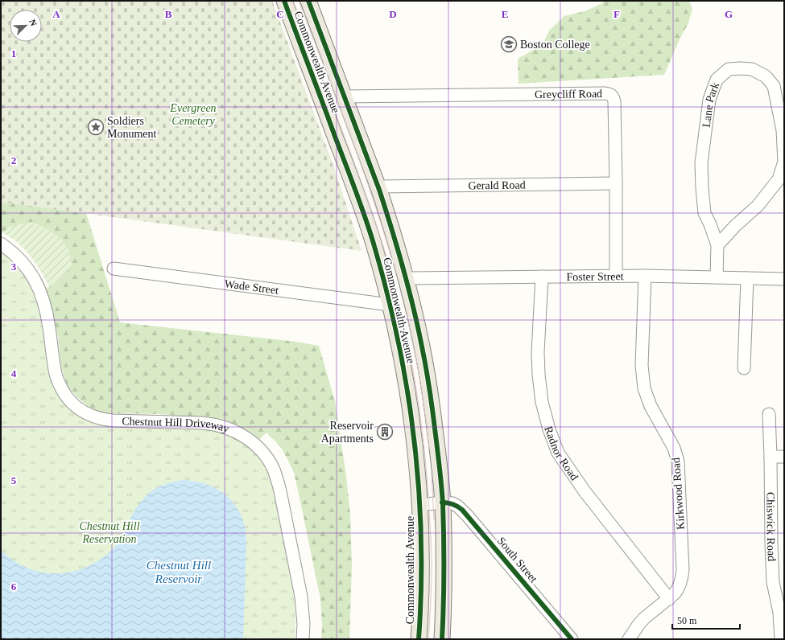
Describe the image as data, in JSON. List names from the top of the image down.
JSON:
{
  "streets": {
    "main road": ["Commonwealth Avenue"],
    "street": [
      "Greycliff Road",
      "Lane Park",
      "Gerald Road",
      "Foster Street",
      "Wade Street",
      "Chestnut Hill Driveway",
      "Radnor Road",
      "Kirkwood Road",
      "Chiswick Road",
      "South Street"
    ]
  },
  "crossings": [
    ["Commonwealth Avenue", "Greycliff Road"],
    ["Commonwealth Avenue", "Gerald Road"],
    ["Commonwealth Avenue", "Foster Street"],
    ["Commonwealth Avenue", "Wade Street"],
    ["Commonwealth Avenue", "South Street"],
    ["Greycliff Road", "Gerald Road"],
    ["Greycliff Road", "Foster Street"],
    ["Lane Park", "Foster Street"],
    ["Foster Street", "Radnor Road"],
    ["Foster Street", "Kirkwood Road"],
    ["Radnor Road", "Kirkwood Road"]
  ],
  "water": ["Chestnut Hill Reservoir"],
  "parks": ["Evergreen Cemetery", "Chestnut Hill Reservation"],
  "places": {
    "school or university": ["Boston College"],
    "place": ["Soldiers Monument"],
    "building": ["Reservoir Apartments"]
  },
  "scale_bar": "50 m",
  "north": "top right",
  "grid": {
    "columns": [
      "A",
      "B",
      "C",
      "D",
      "E",
      "F",
      "G"
    ],
    "rows": [
      "1",
      "2",
      "3",
      "4",
      "5",
      "6"
    ]
  }
}
